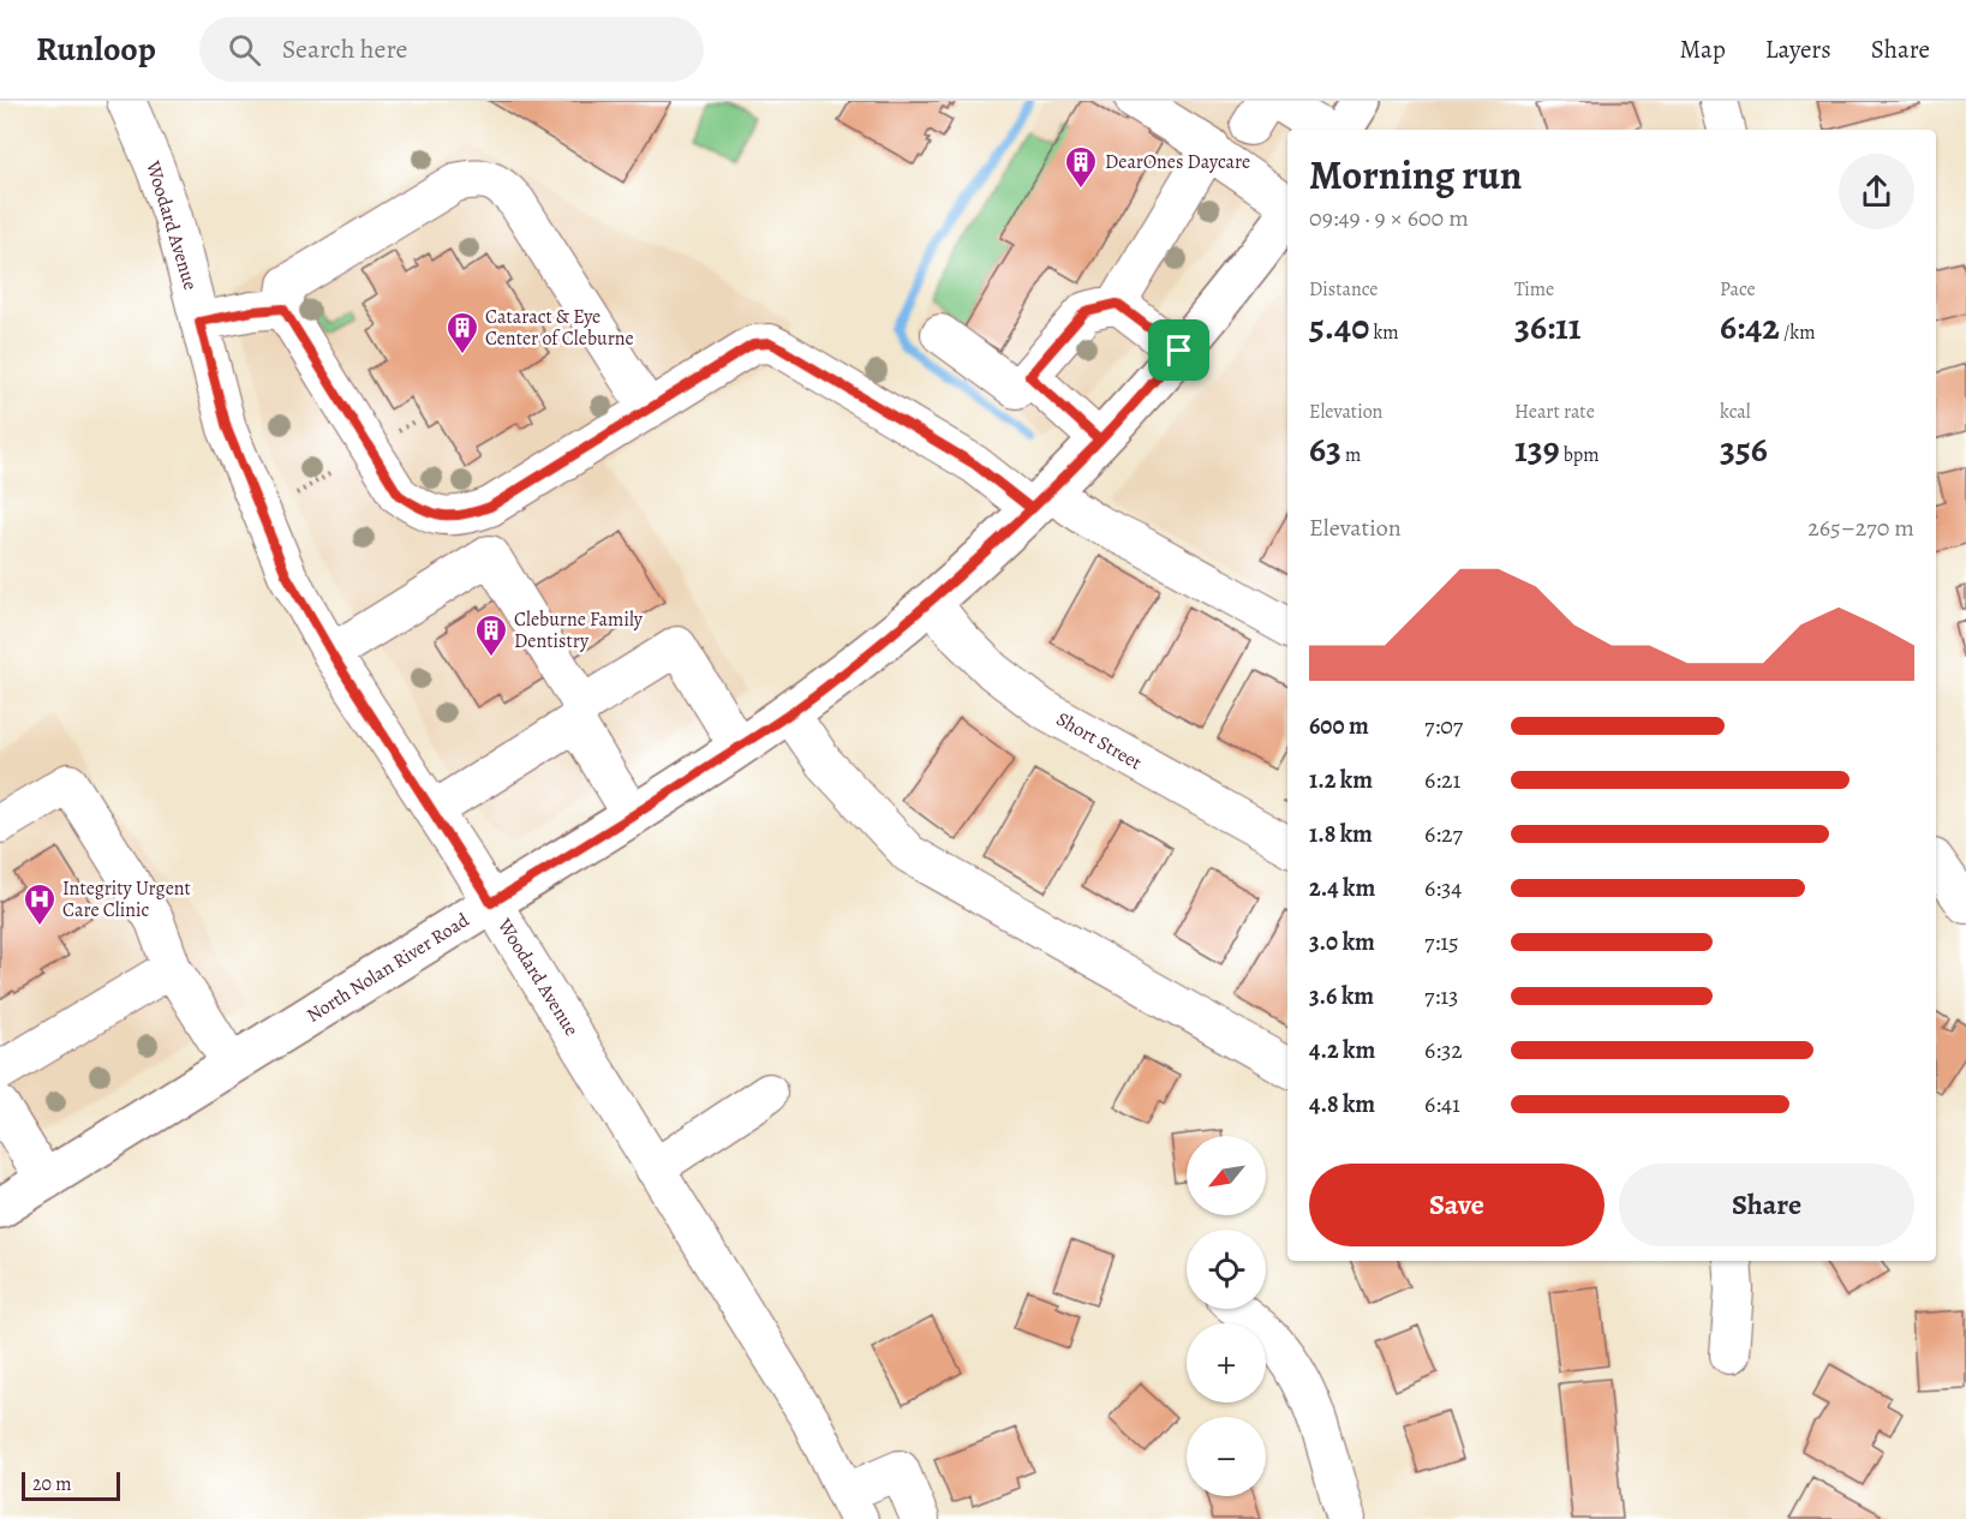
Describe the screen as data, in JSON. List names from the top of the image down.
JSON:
{
  "streets": {
    "main road": ["North Nolan River Road"],
    "street": ["Woodard Avenue", "Short Street"]
  },
  "crossings": [
    ["Woodard Avenue", "North Nolan River Road"],
    ["Short Street", "North Nolan River Road"]
  ],
  "places": {
    "building": ["DearOnes Daycare", "Cataract & Eye Center of Cleburne", "Cleburne Family Dentistry"],
    "hospital": ["Integrity Urgent Care Clinic"]
  },
  "scale_bar": "20 m",
  "north": "bottom left",
  "page": {
    "header": "Runloop",
    "search": "Search here",
    "nav": ["Map", "Layers", "Share"],
    "heading": ["Morning run", "09:49 · 9 × 600 m"],
    "stats": [
      ["Distance", "5.40 km"],
      ["Time", "36:11"],
      ["Pace", "6:42 /km"],
      ["Elevation", "63 m"],
      ["Heart rate", "139 bpm"],
      ["kcal", "356"]
    ],
    "chart": ["Elevation", "265–270 m"],
    "list": [
      {
        "name": "600 m",
        "note": "7:07"
      },
      {
        "name": "1.2 km",
        "note": "6:21"
      },
      {
        "name": "1.8 km",
        "note": "6:27"
      },
      {
        "name": "2.4 km",
        "note": "6:34"
      },
      {
        "name": "3.0 km",
        "note": "7:15"
      },
      {
        "name": "3.6 km",
        "note": "7:13"
      },
      {
        "name": "4.2 km",
        "note": "6:32"
      },
      {
        "name": "4.8 km",
        "note": "6:41"
      }
    ],
    "map_buttons": ["+", "−"],
    "buttons": ["Save", "Share"],
    "scale": "20 m"
  }
}
